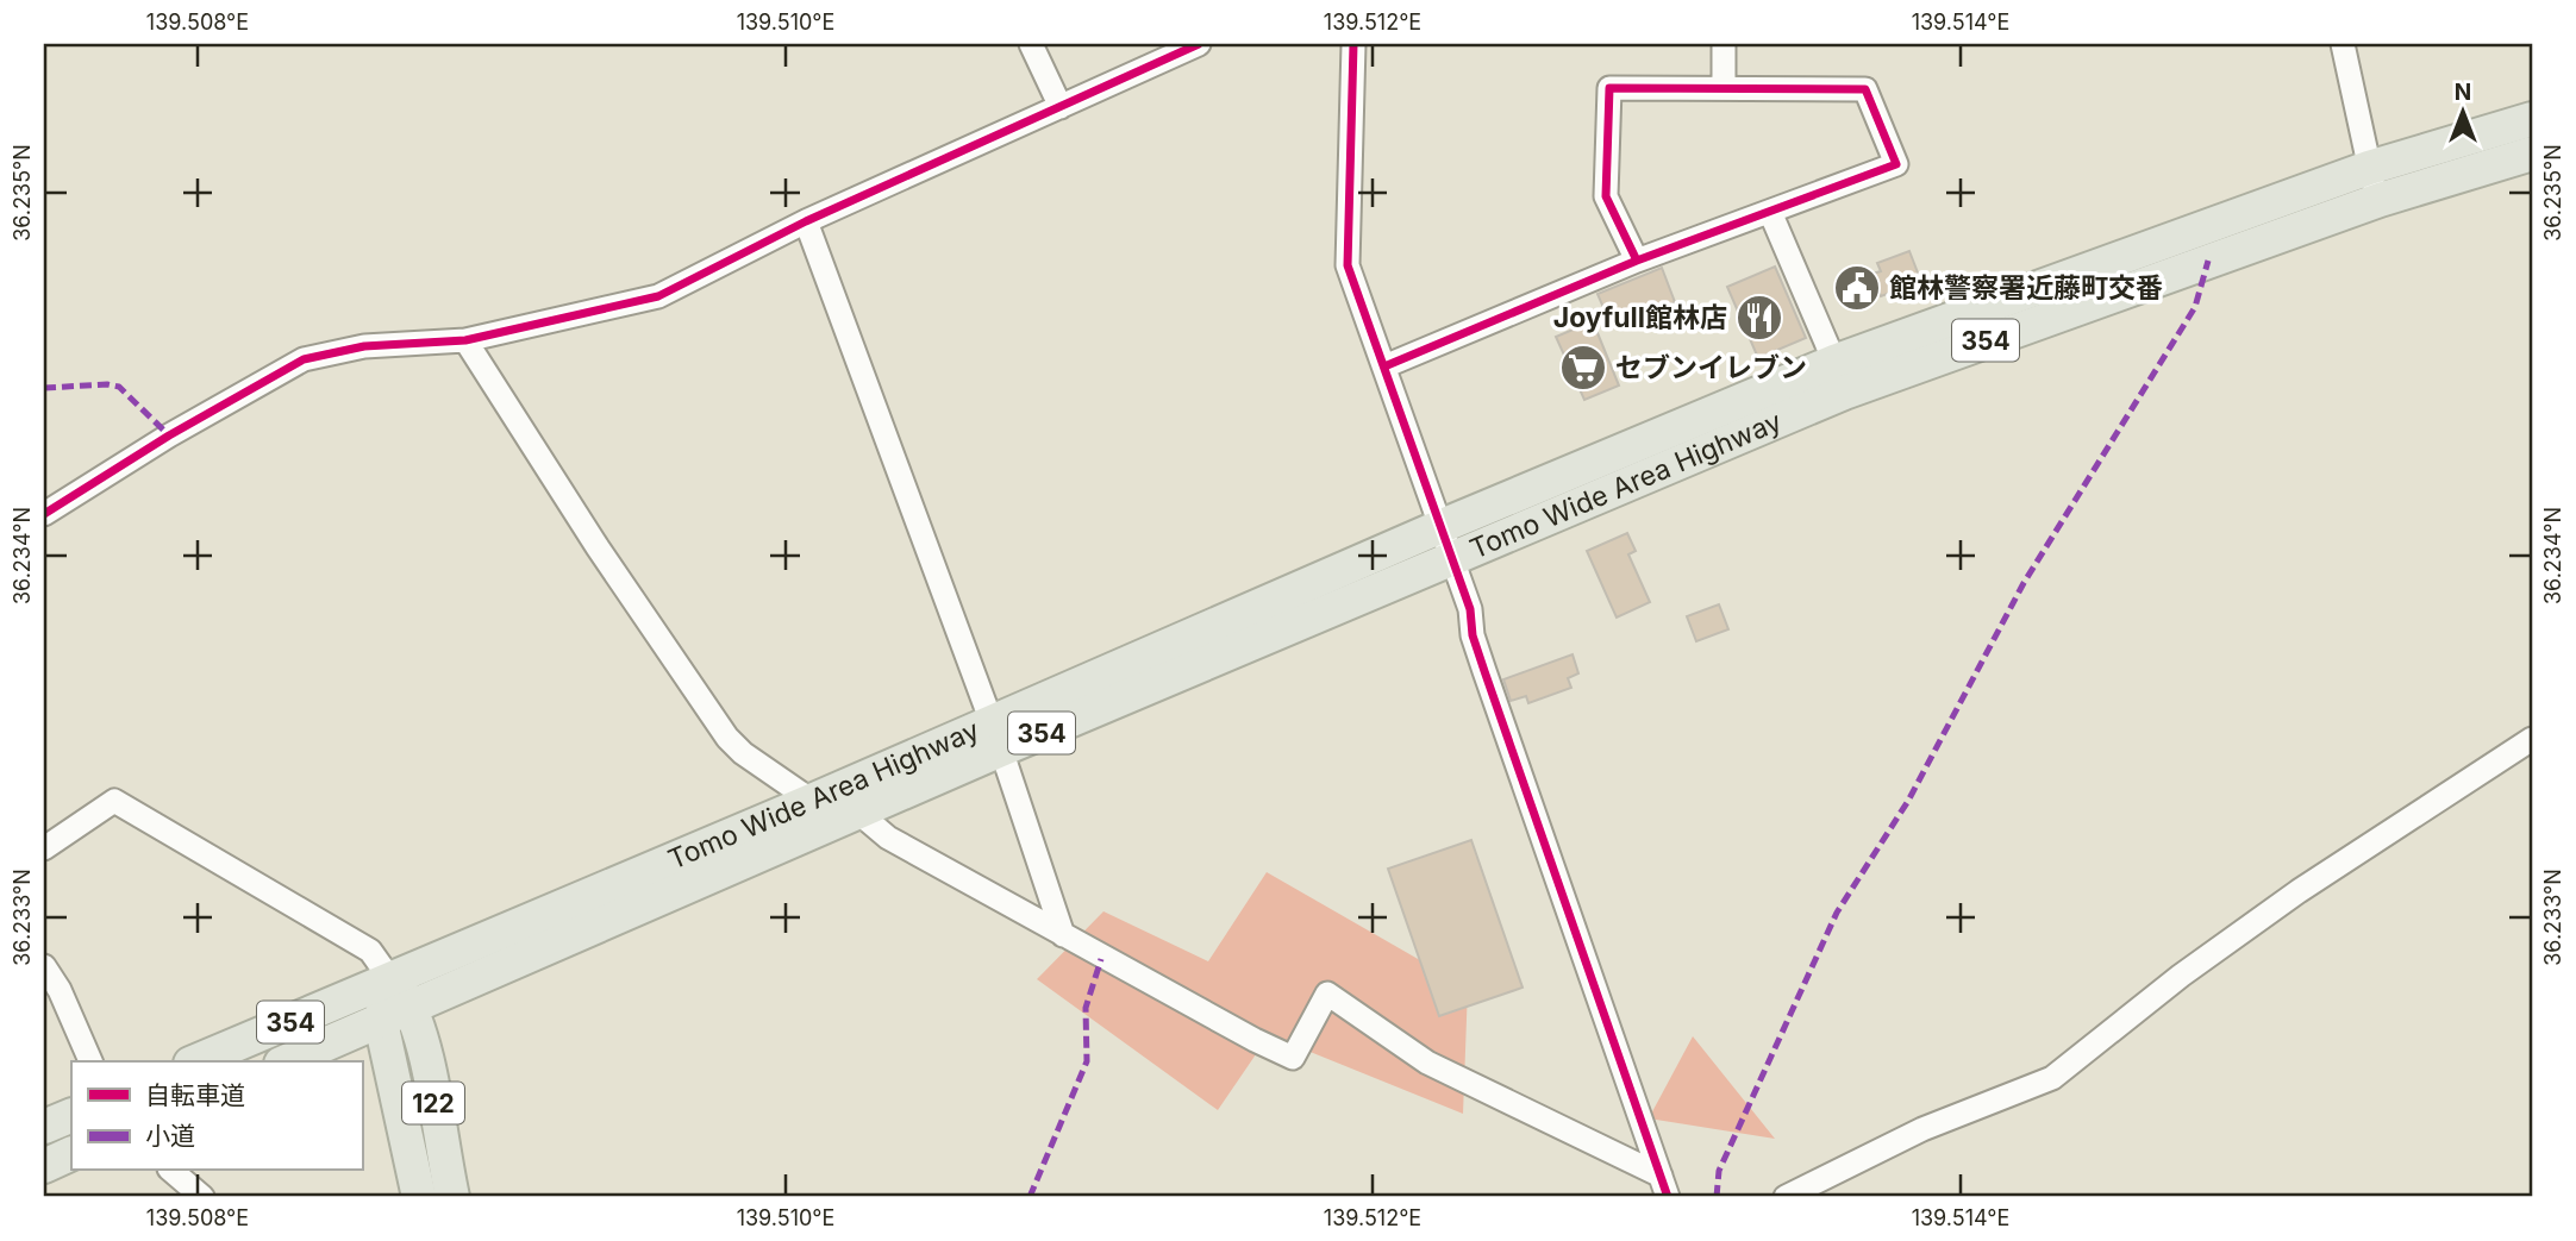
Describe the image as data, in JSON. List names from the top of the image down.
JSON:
{
  "streets": {
    "highway": ["354", "Tomo Wide Area Highway", "122"]
  },
  "crossings": [
    ["Tomo Wide Area Highway", "122"]
  ],
  "places": {
    "public building": ["館林警察署近藤町交番"],
    "restaurant": ["Joyfull館林店"],
    "supermarket": ["セブンイレブン"]
  },
  "legend": ["自転車道", "小道"],
  "north": "top",
  "coordinates": [
    "139.508°E",
    "139.510°E",
    "139.512°E",
    "139.514°E",
    "36.235°N",
    "36.234°N",
    "36.233°N"
  ]
}
